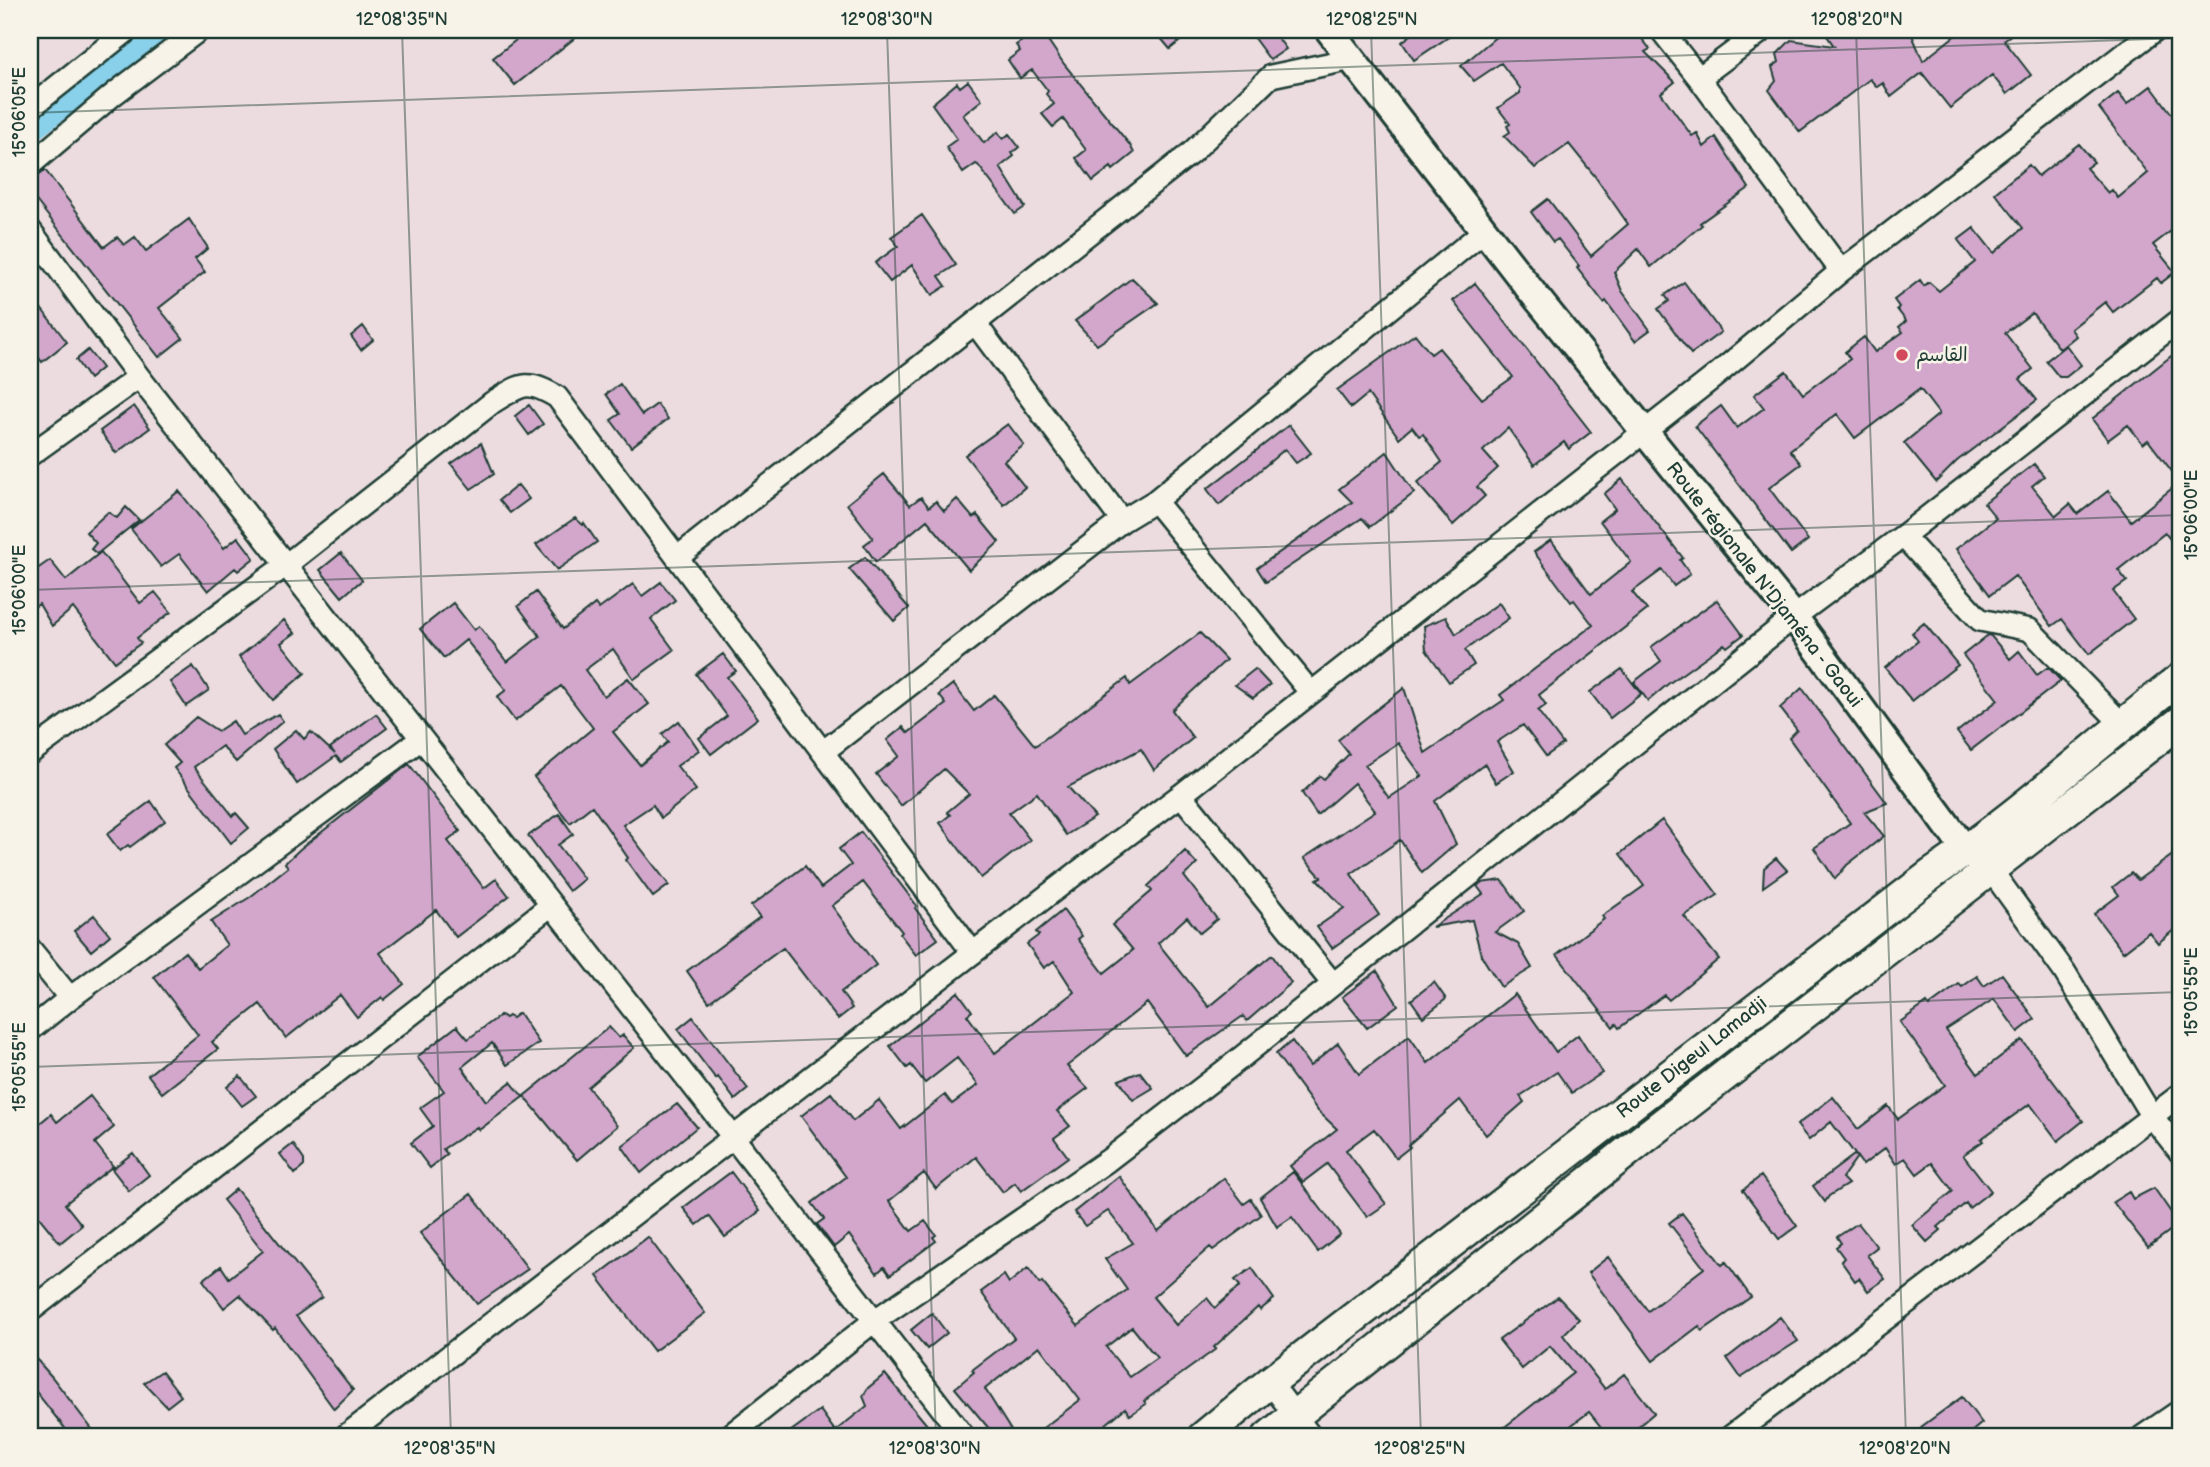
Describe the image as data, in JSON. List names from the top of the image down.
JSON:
{
  "streets": {
    "main road": ["Route Digeul Lamadji"],
    "street": ["Route régionale N'Djaména - Gaoui"]
  },
  "crossings": [
    ["Route régionale N'Djaména - Gaoui", "Route Digeul Lamadji"]
  ],
  "places": ["القاسم"],
  "coordinates": [
    "12°08'35\"N",
    "12°08'30\"N",
    "12°08'25\"N",
    "12°08'20\"N",
    "15°06'05\"E",
    "15°06'00\"E",
    "15°05'55\"E"
  ]
}
